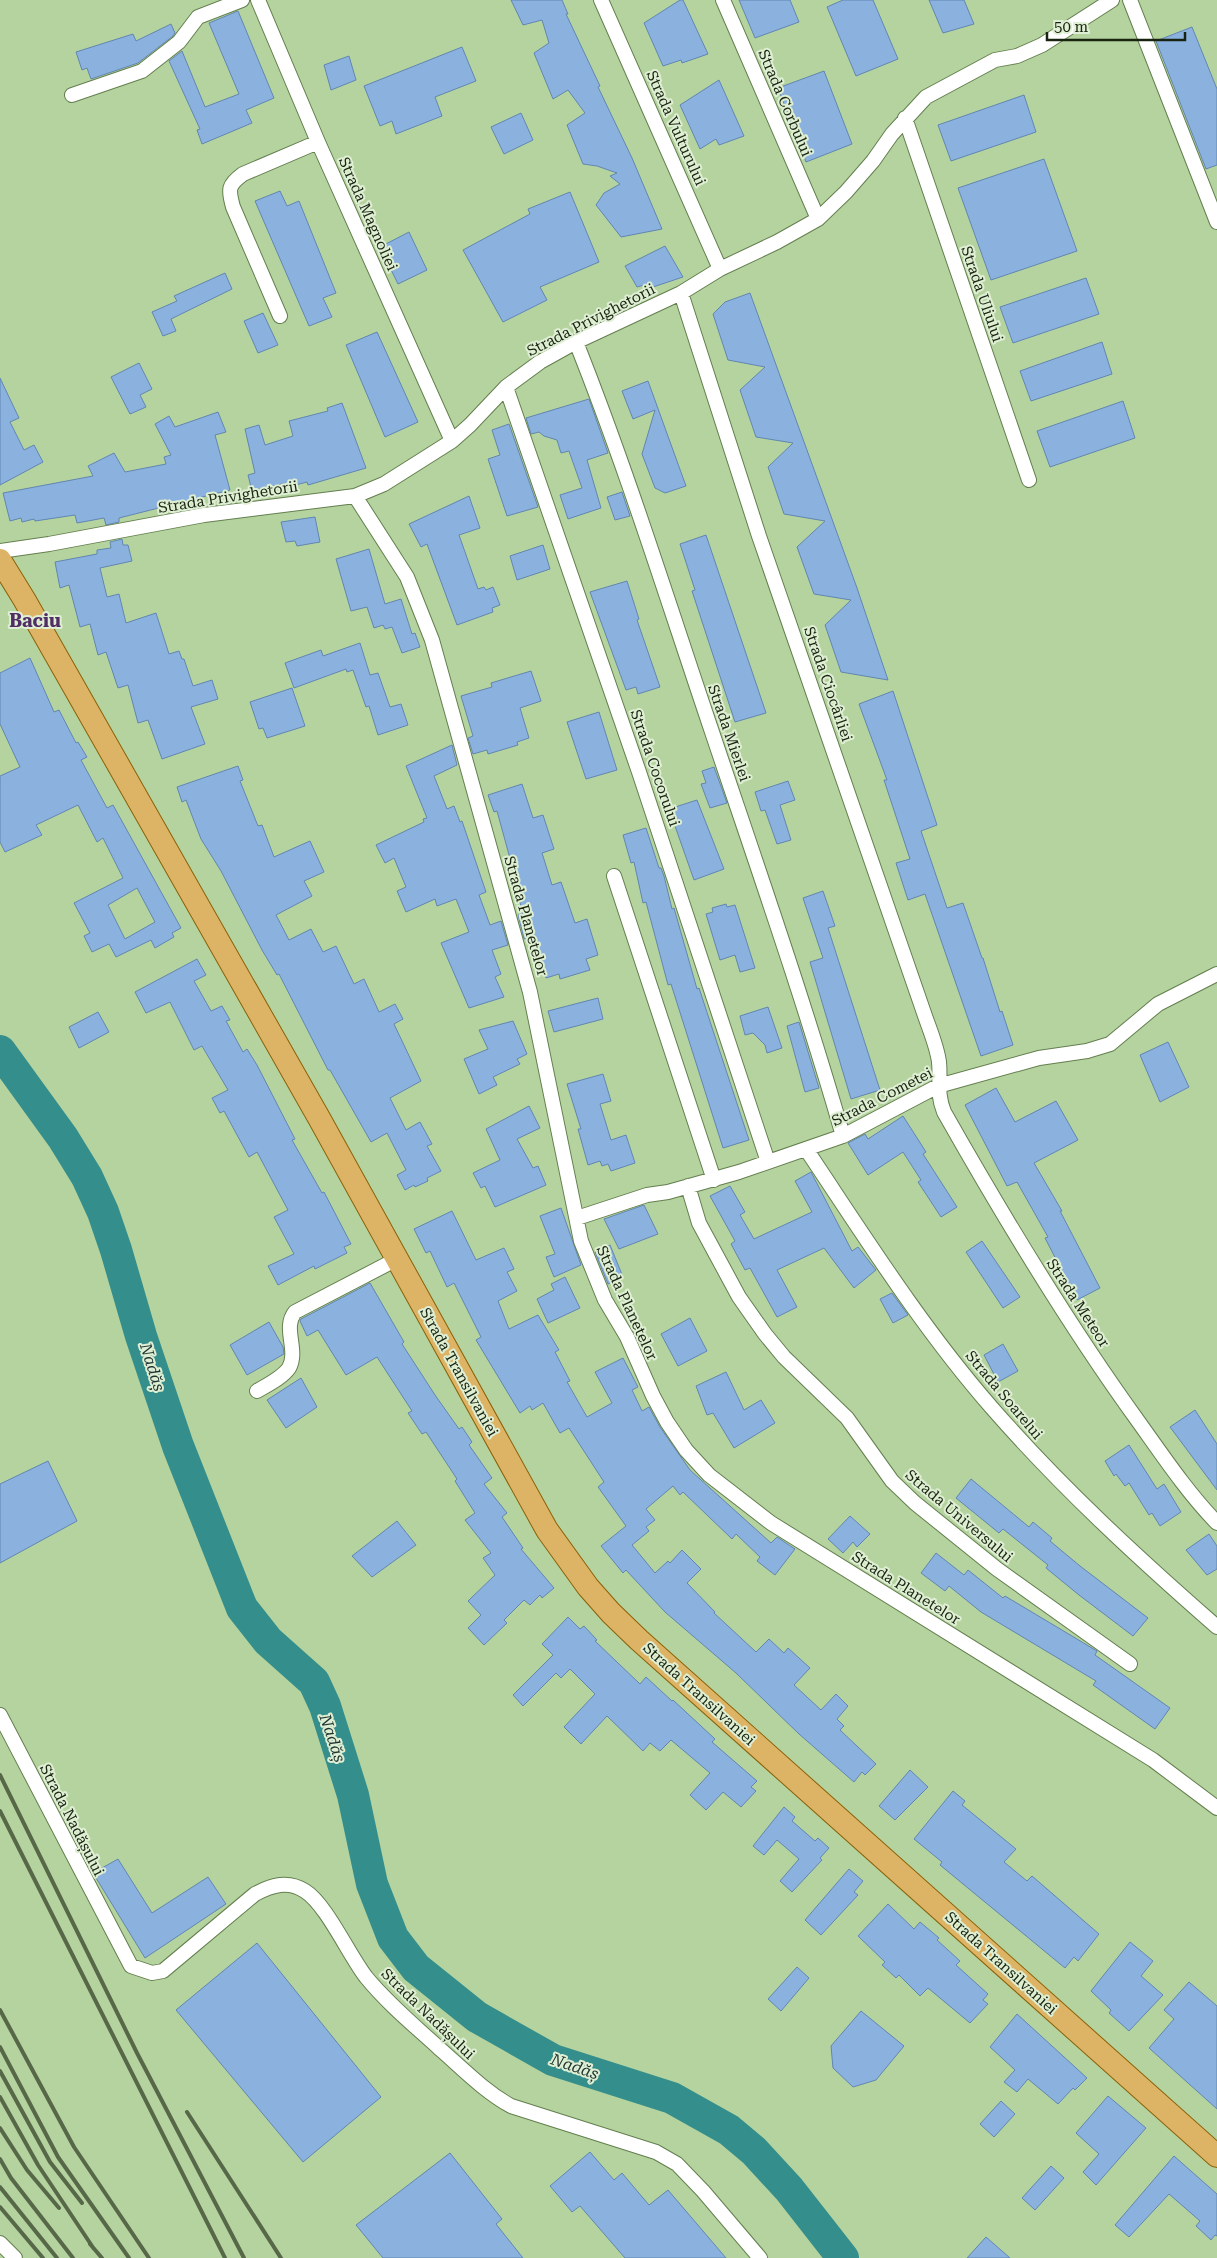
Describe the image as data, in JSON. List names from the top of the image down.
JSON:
{
  "streets": {
    "main road": ["Strada Transilvaniei"],
    "street": [
      "Strada Corbului",
      "Strada Vulturului",
      "Strada Magnoliei",
      "Strada Uliului",
      "Strada Privighetorii",
      "Strada Ciocârliei",
      "Strada Mierlei",
      "Strada Cocorului",
      "Strada Planetelor",
      "Strada Cometei",
      "Strada Meteor",
      "Strada Soarelui",
      "Strada Universului",
      "Strada Nadășului"
    ]
  },
  "crossings": [
    ["Strada Corbului", "Strada Privighetorii"],
    ["Strada Vulturului", "Strada Privighetorii"],
    ["Strada Magnoliei", "Strada Privighetorii"],
    ["Strada Uliului", "Strada Privighetorii"],
    ["Strada Privighetorii", "Strada Ciocârliei"],
    ["Strada Privighetorii", "Strada Mierlei"],
    ["Strada Privighetorii", "Strada Cocorului"],
    ["Strada Privighetorii", "Strada Planetelor"],
    ["Strada Ciocârliei", "Strada Cometei"],
    ["Strada Ciocârliei", "Strada Meteor"],
    ["Strada Mierlei", "Strada Cometei"],
    ["Strada Cocorului", "Strada Cometei"],
    ["Strada Planetelor", "Strada Cometei"],
    ["Strada Cometei", "Strada Meteor"],
    ["Strada Cometei", "Strada Soarelui"],
    ["Strada Cometei", "Strada Universului"]
  ],
  "districts": ["Baciu"],
  "water": ["Nadăș"],
  "scale_bar": "50 m"
}
